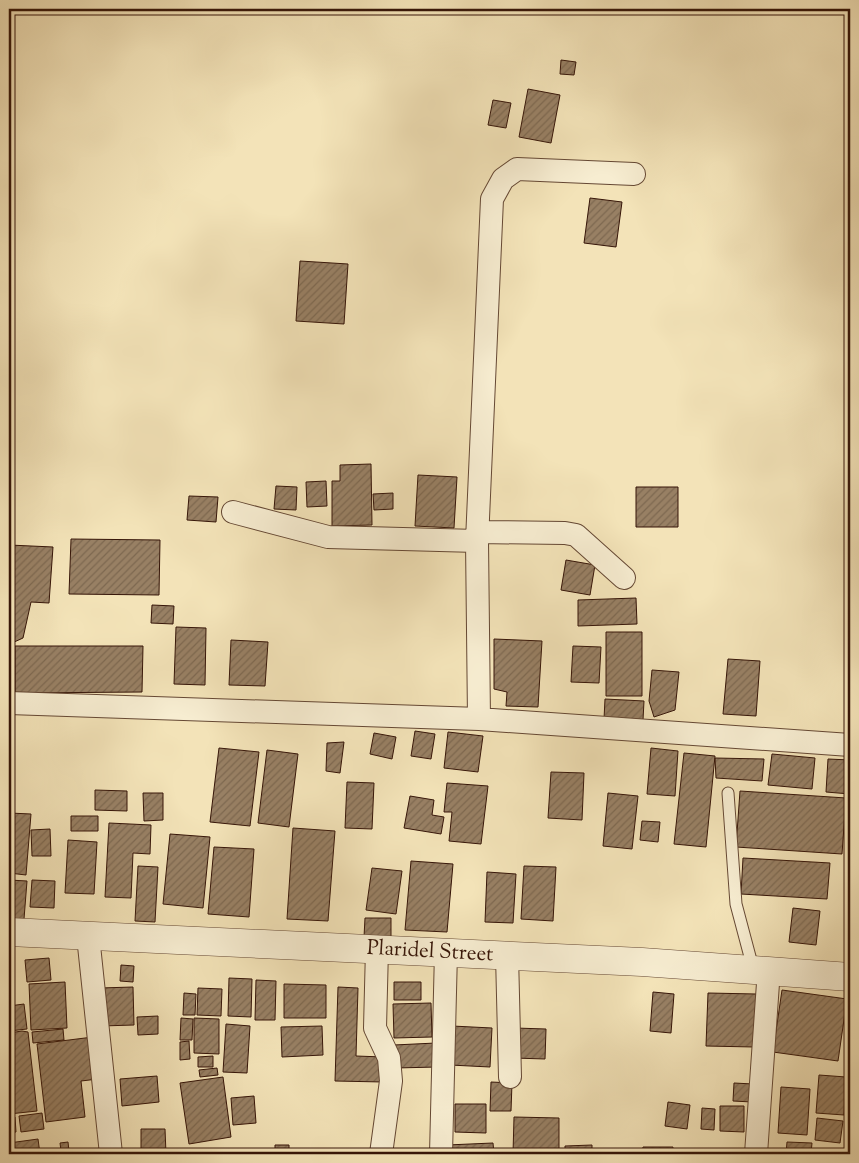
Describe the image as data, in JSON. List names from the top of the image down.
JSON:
{
  "streets": {
    "street": ["Plaridel Street"]
  }
}
